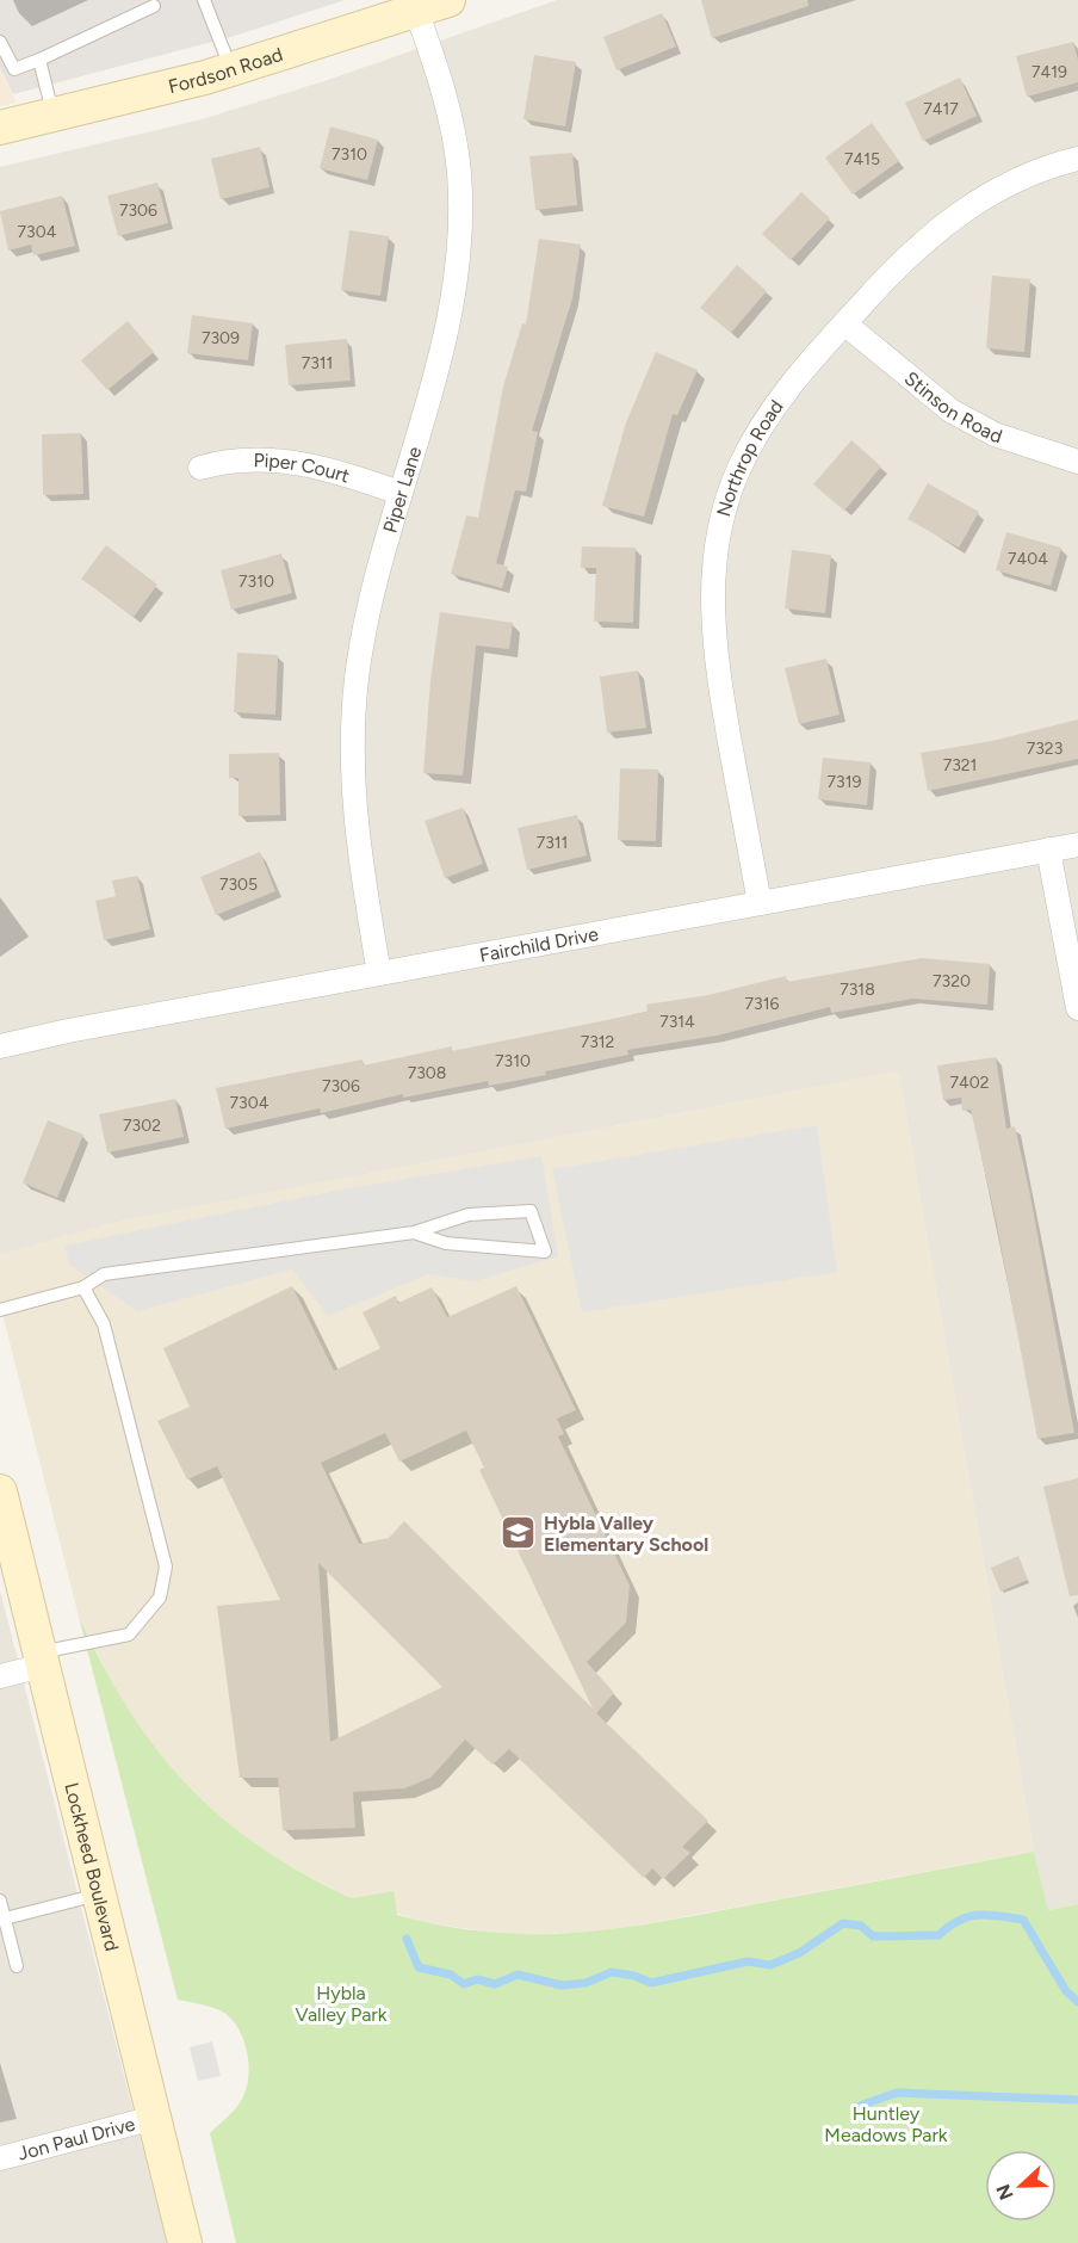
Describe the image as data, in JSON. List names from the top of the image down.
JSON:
{
  "streets": {
    "street": [
      "Fordson Road",
      "Stinson Road",
      "Northrop Road",
      "Piper Court",
      "Piper Lane",
      "Fairchild Drive",
      "Lockheed Boulevard",
      "Jon Paul Drive"
    ]
  },
  "crossings": [
    ["Fordson Road", "Piper Lane"],
    ["Stinson Road", "Northrop Road"],
    ["Northrop Road", "Fairchild Drive"],
    ["Piper Court", "Piper Lane"],
    ["Piper Lane", "Fairchild Drive"],
    ["Lockheed Boulevard", "Jon Paul Drive"]
  ],
  "parks": ["Hybla Valley Park", "Huntley Meadows Park"],
  "places": {
    "school or university": ["Hybla Valley Elementary School"]
  },
  "house_numbers": [
    "7419",
    "7417",
    "7310",
    "7415",
    "7306",
    "7304",
    "7309",
    "7311",
    "7404",
    "7310",
    "7323",
    "7321",
    "7319",
    "7311",
    "7305",
    "7320",
    "7318",
    "7316",
    "7314",
    "7312",
    "7310",
    "7308",
    "7402",
    "7306",
    "7304",
    "7302"
  ],
  "north": "left"
}
